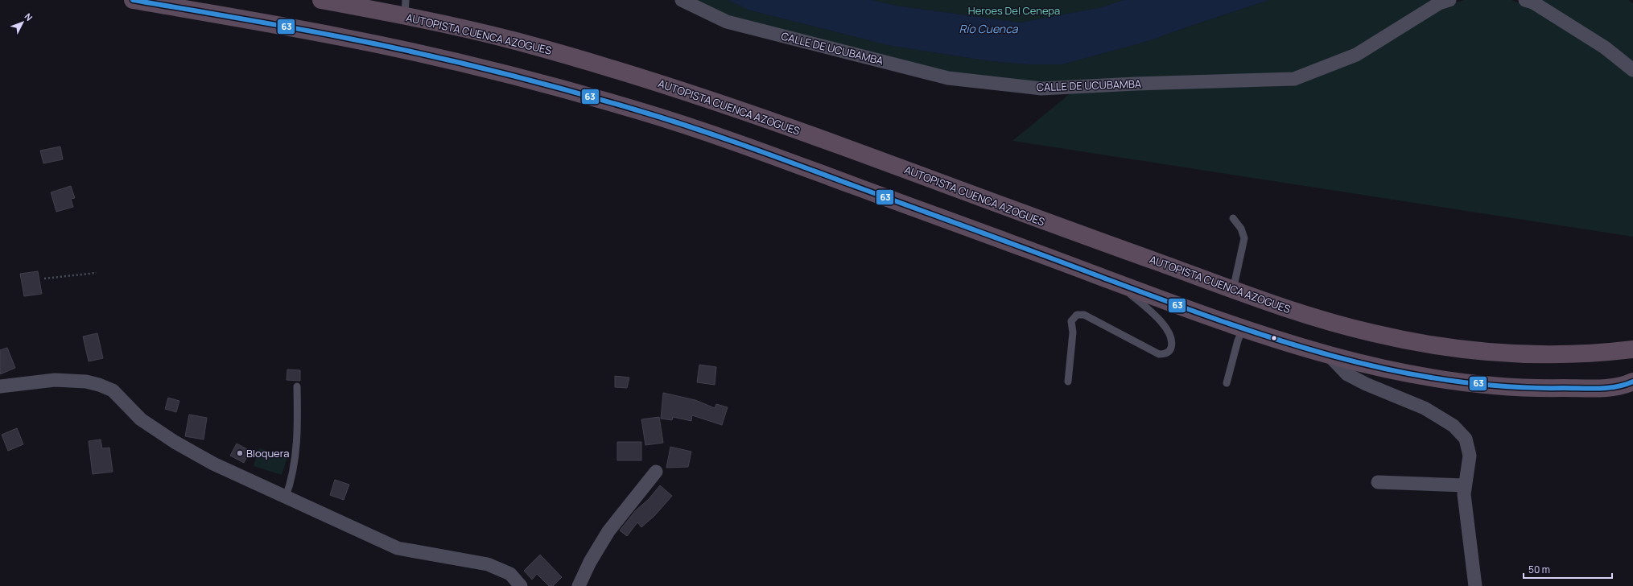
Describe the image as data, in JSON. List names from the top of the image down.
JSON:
{
  "streets": {
    "highway": ["AUTOPISTA CUENCA AZOGUES"],
    "street": ["CALLE DE UCUBAMBA"]
  },
  "water": ["Río Cuenca"],
  "parks": ["Heroes Del Cenepa"],
  "places": ["Bloquera"],
  "lines": ["transit line 63"],
  "scale_bar": "50 m",
  "north": "top right"
}
